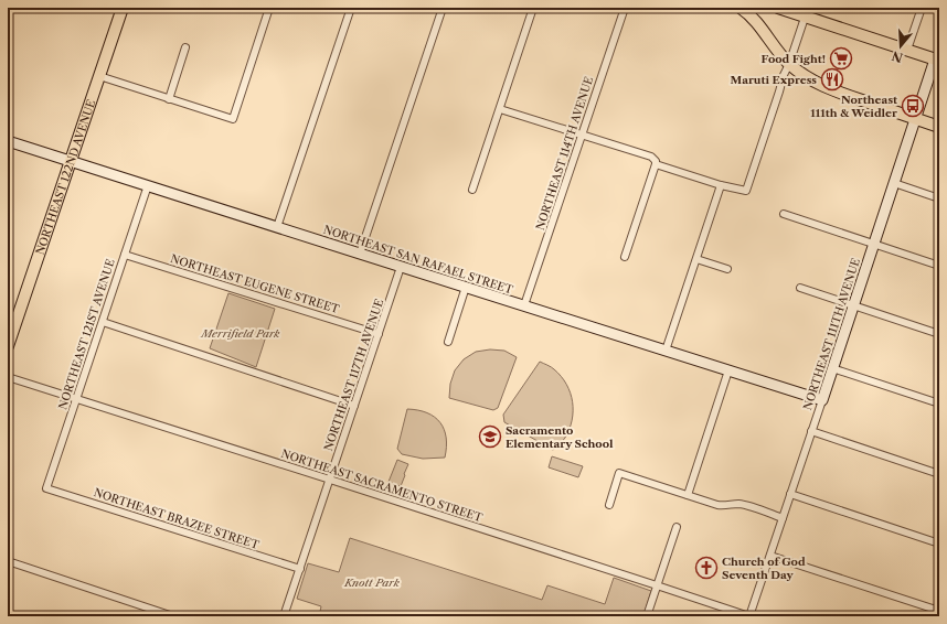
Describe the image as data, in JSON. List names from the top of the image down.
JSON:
{
  "streets": {
    "main road": ["NORTHEAST 122ND AVENUE"],
    "street": [
      "NORTHEAST 114TH AVENUE",
      "NORTHEAST SAN RAFAEL STREET",
      "NORTHEAST EUGENE STREET",
      "NORTHEAST 121ST AVENUE",
      "NORTHEAST 111TH AVENUE",
      "NORTHEAST 117TH AVENUE",
      "NORTHEAST SACRAMENTO STREET",
      "NORTHEAST BRAZEE STREET"
    ]
  },
  "crossings": [
    ["NORTHEAST 114TH AVENUE", "NORTHEAST SAN RAFAEL STREET"],
    ["NORTHEAST 122ND AVENUE", "NORTHEAST SAN RAFAEL STREET"],
    ["NORTHEAST SAN RAFAEL STREET", "NORTHEAST 121ST AVENUE"],
    ["NORTHEAST SAN RAFAEL STREET", "NORTHEAST 111TH AVENUE"],
    ["NORTHEAST SAN RAFAEL STREET", "NORTHEAST 117TH AVENUE"],
    ["NORTHEAST EUGENE STREET", "NORTHEAST 121ST AVENUE"],
    ["NORTHEAST EUGENE STREET", "NORTHEAST 117TH AVENUE"],
    ["NORTHEAST 121ST AVENUE", "NORTHEAST SACRAMENTO STREET"],
    ["NORTHEAST 121ST AVENUE", "NORTHEAST BRAZEE STREET"],
    ["NORTHEAST 111TH AVENUE", "NORTHEAST SACRAMENTO STREET"],
    ["NORTHEAST 117TH AVENUE", "NORTHEAST SACRAMENTO STREET"],
    ["NORTHEAST 117TH AVENUE", "NORTHEAST BRAZEE STREET"]
  ],
  "parks": ["Merrifield Park", "Knott Park"],
  "places": {
    "supermarket": ["Food Fight!"],
    "restaurant": ["Maruti Express"],
    "bus stop": ["Northeast 111th & Weidler"],
    "school or university": ["Sacramento Elementary School"],
    "church": ["Church of God Seventh Day"]
  },
  "north": "bottom"
}
